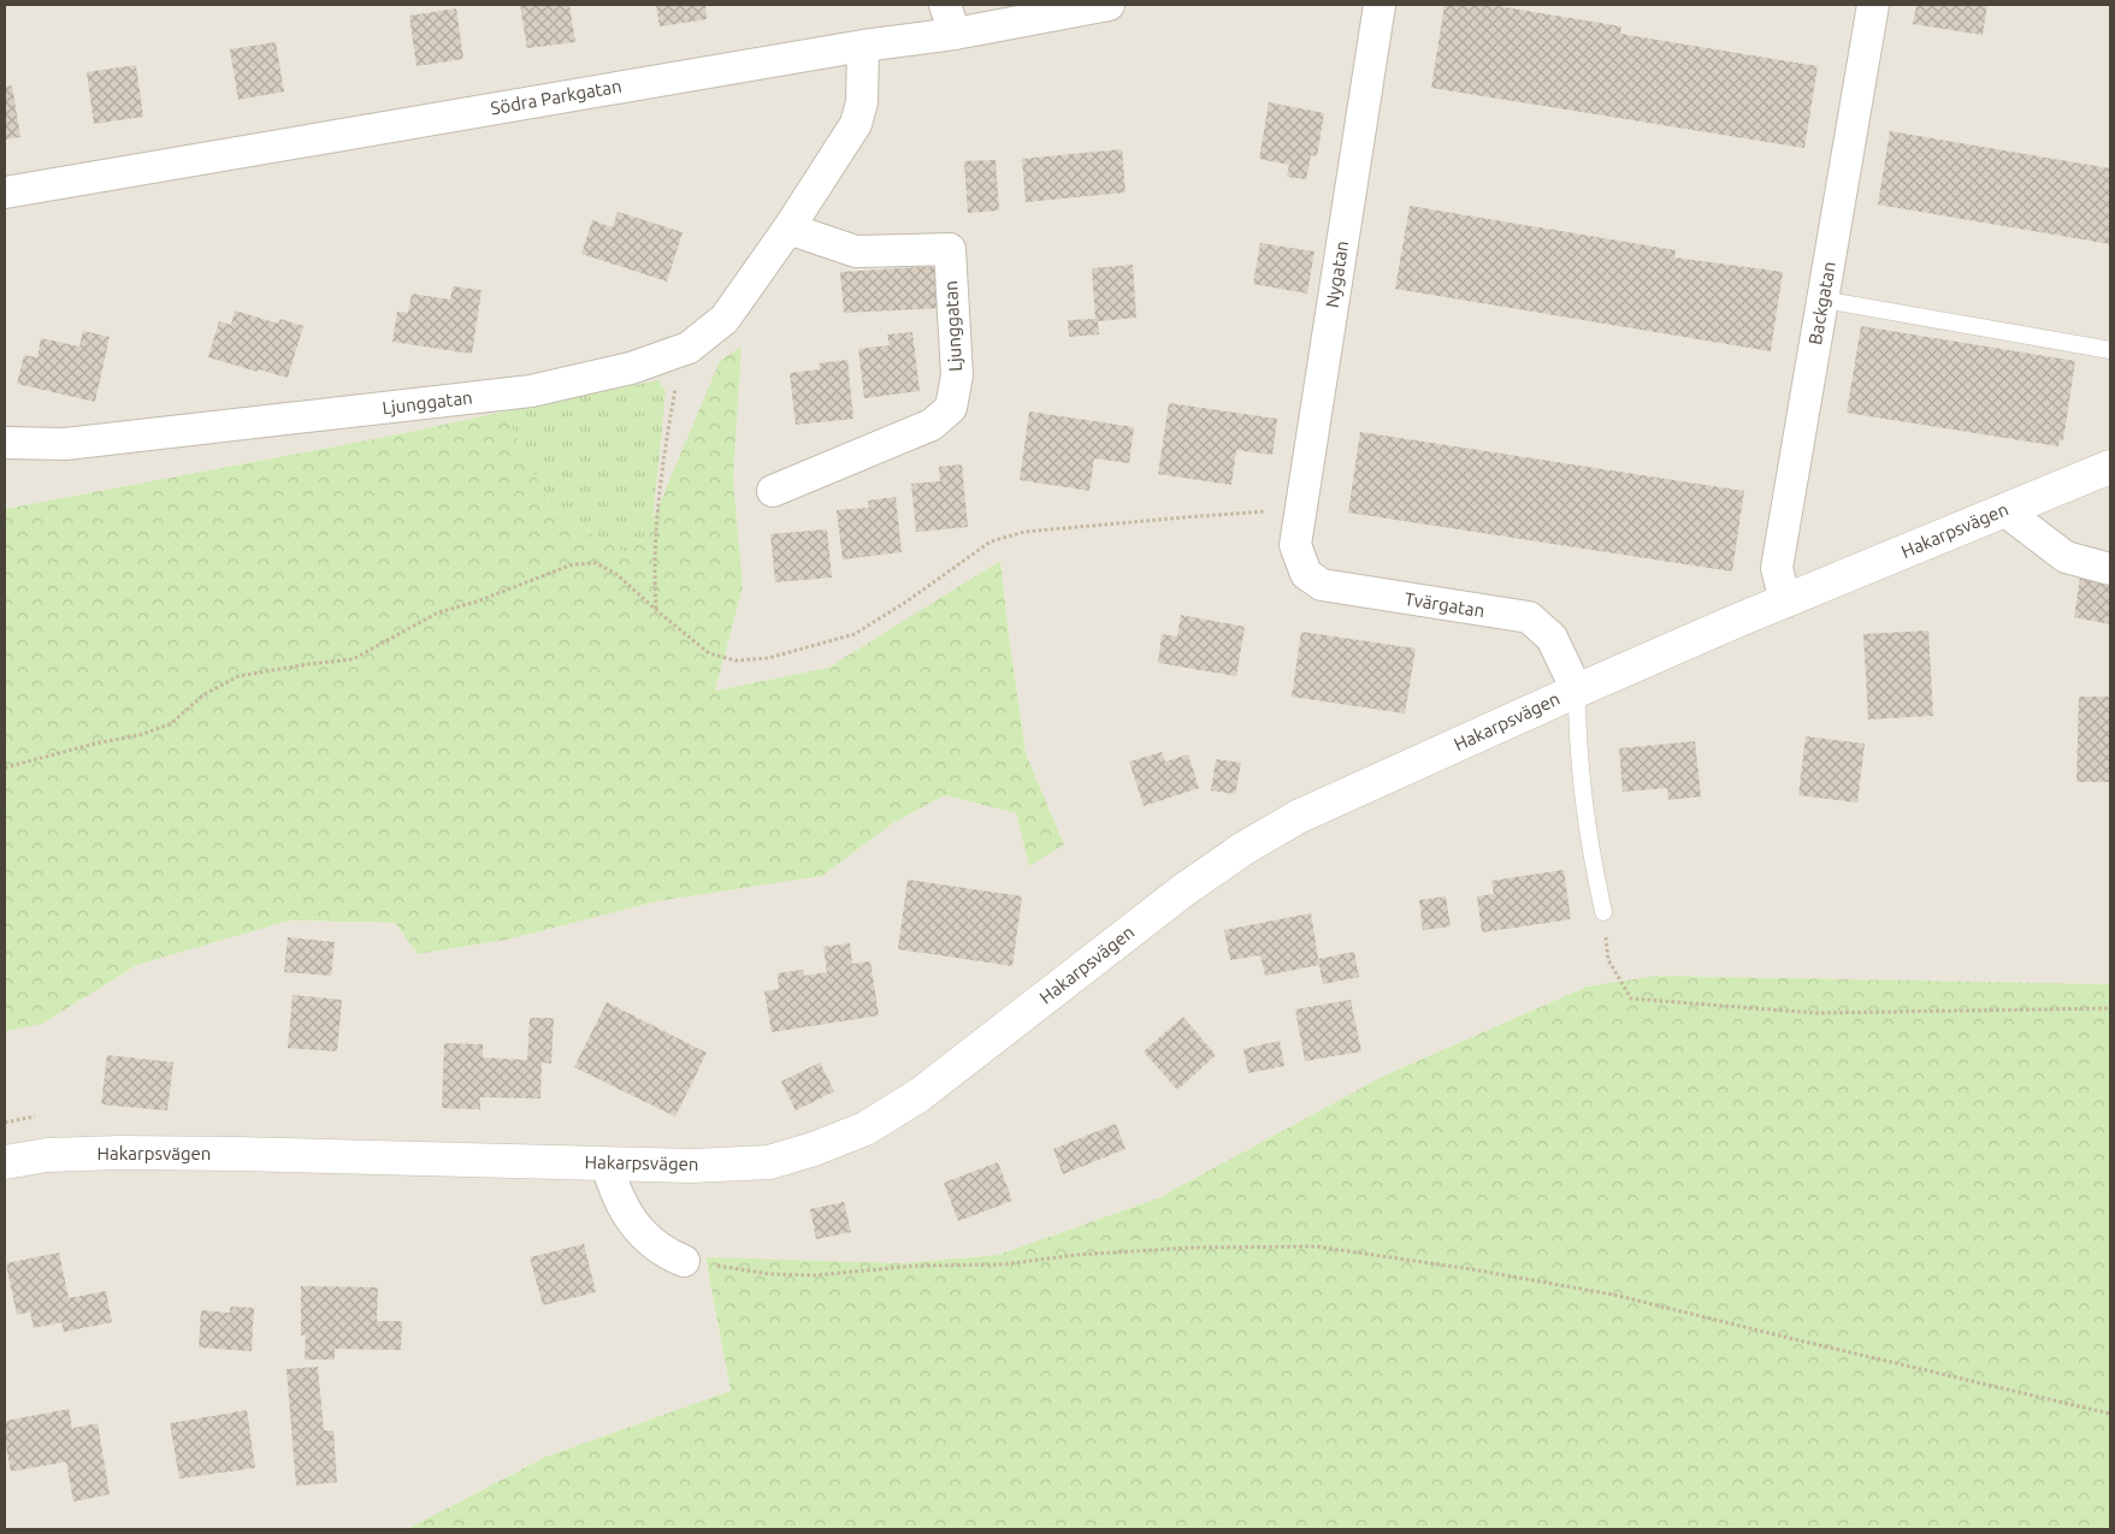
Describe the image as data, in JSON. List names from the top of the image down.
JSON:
{
  "streets": {
    "street": [
      "Södra Parkgatan",
      "Nygatan",
      "Backgatan",
      "Ljunggatan",
      "Hakarpsvägen",
      "Tvärgatan"
    ]
  },
  "crossings": [
    ["Södra Parkgatan", "Ljunggatan"],
    ["Nygatan", "Tvärgatan"],
    ["Backgatan", "Hakarpsvägen"],
    ["Hakarpsvägen", "Tvärgatan"]
  ]
}
